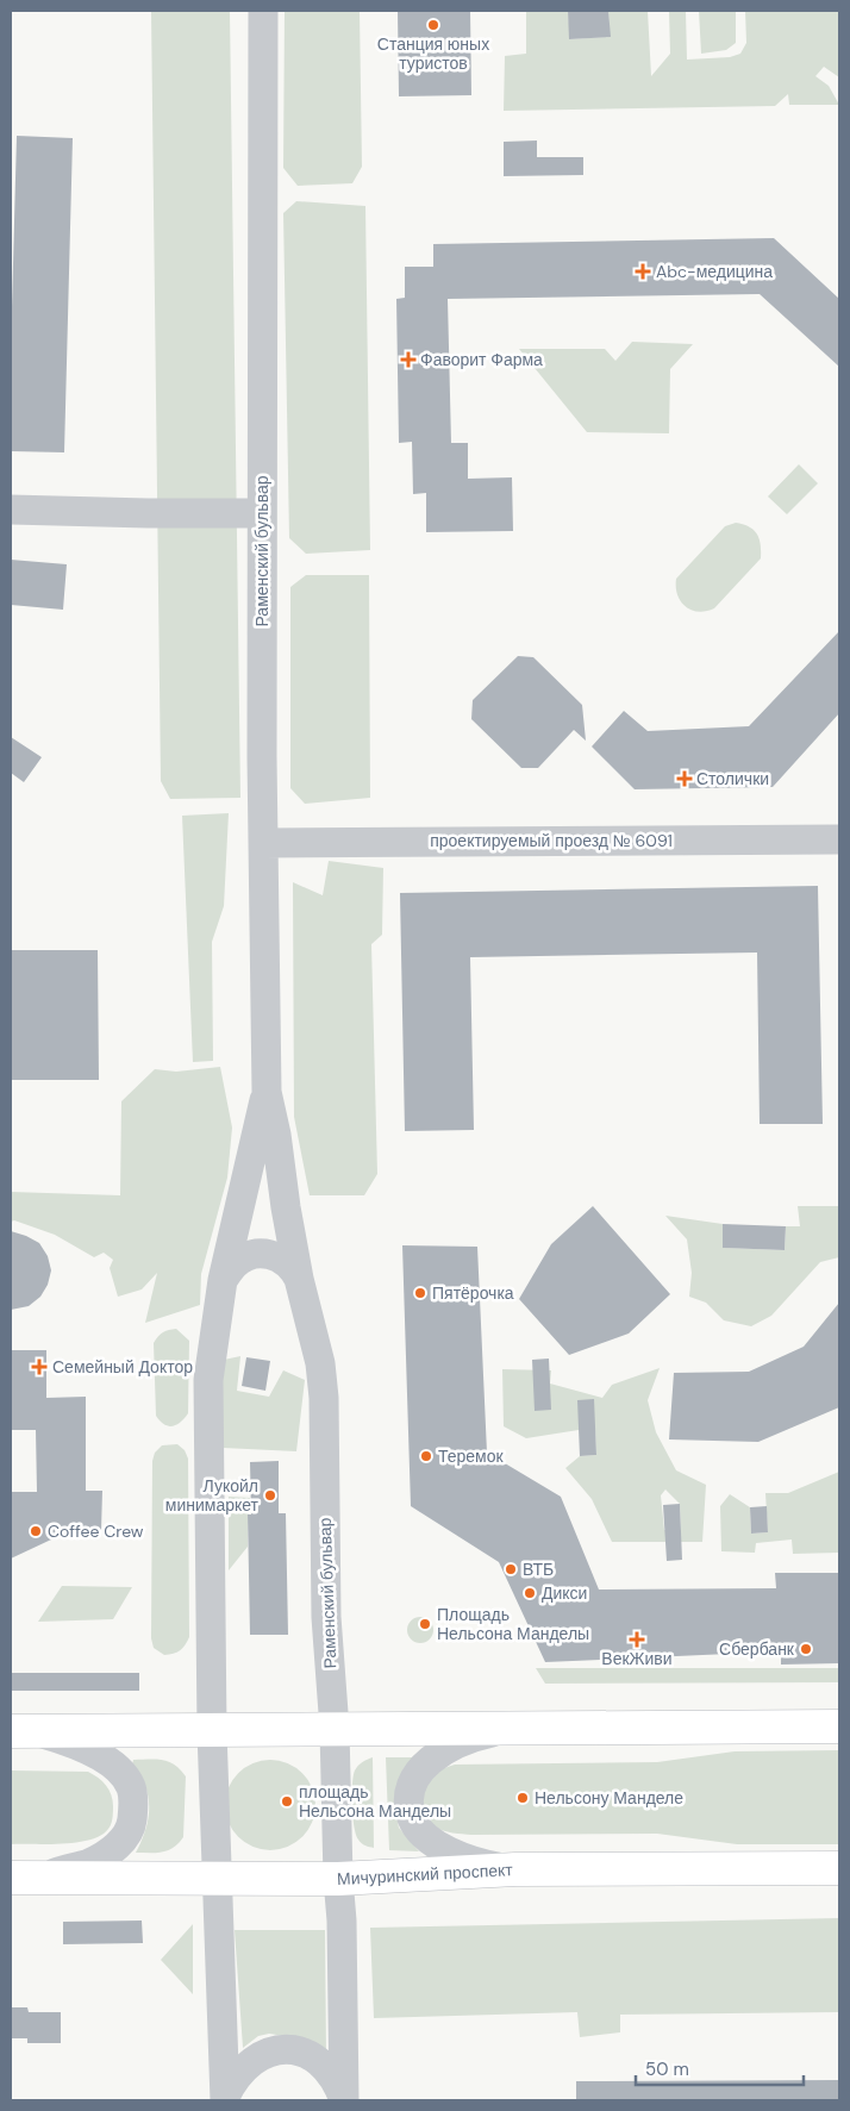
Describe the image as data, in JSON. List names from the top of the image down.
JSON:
{
  "streets": {
    "main road": ["Мичуринский проспект"],
    "street": ["Раменский бульвар", "проектируемый проезд № 6091"]
  },
  "crossings": [
    ["Раменский бульвар", "проектируемый проезд № 6091"],
    ["Раменский бульвар", "Мичуринский проспект"]
  ],
  "places": {
    "other": [
      "Станция юных туристов",
      "Пятёрочка",
      "Теремок",
      "Лукойл минимаркет",
      "Coffee Crew",
      "ВТБ",
      "Дикси",
      "Площадь Нельсона Манделы",
      "Сбербанк",
      "Нельсону Манделе",
      "площадь Нельсона Манделы"
    ],
    "health": [
      "Abc-медицина",
      "Фаворит Фарма",
      "Столички",
      "Семейный Доктор",
      "ВекЖиви"
    ]
  },
  "scale_bar": "50 m"
}
